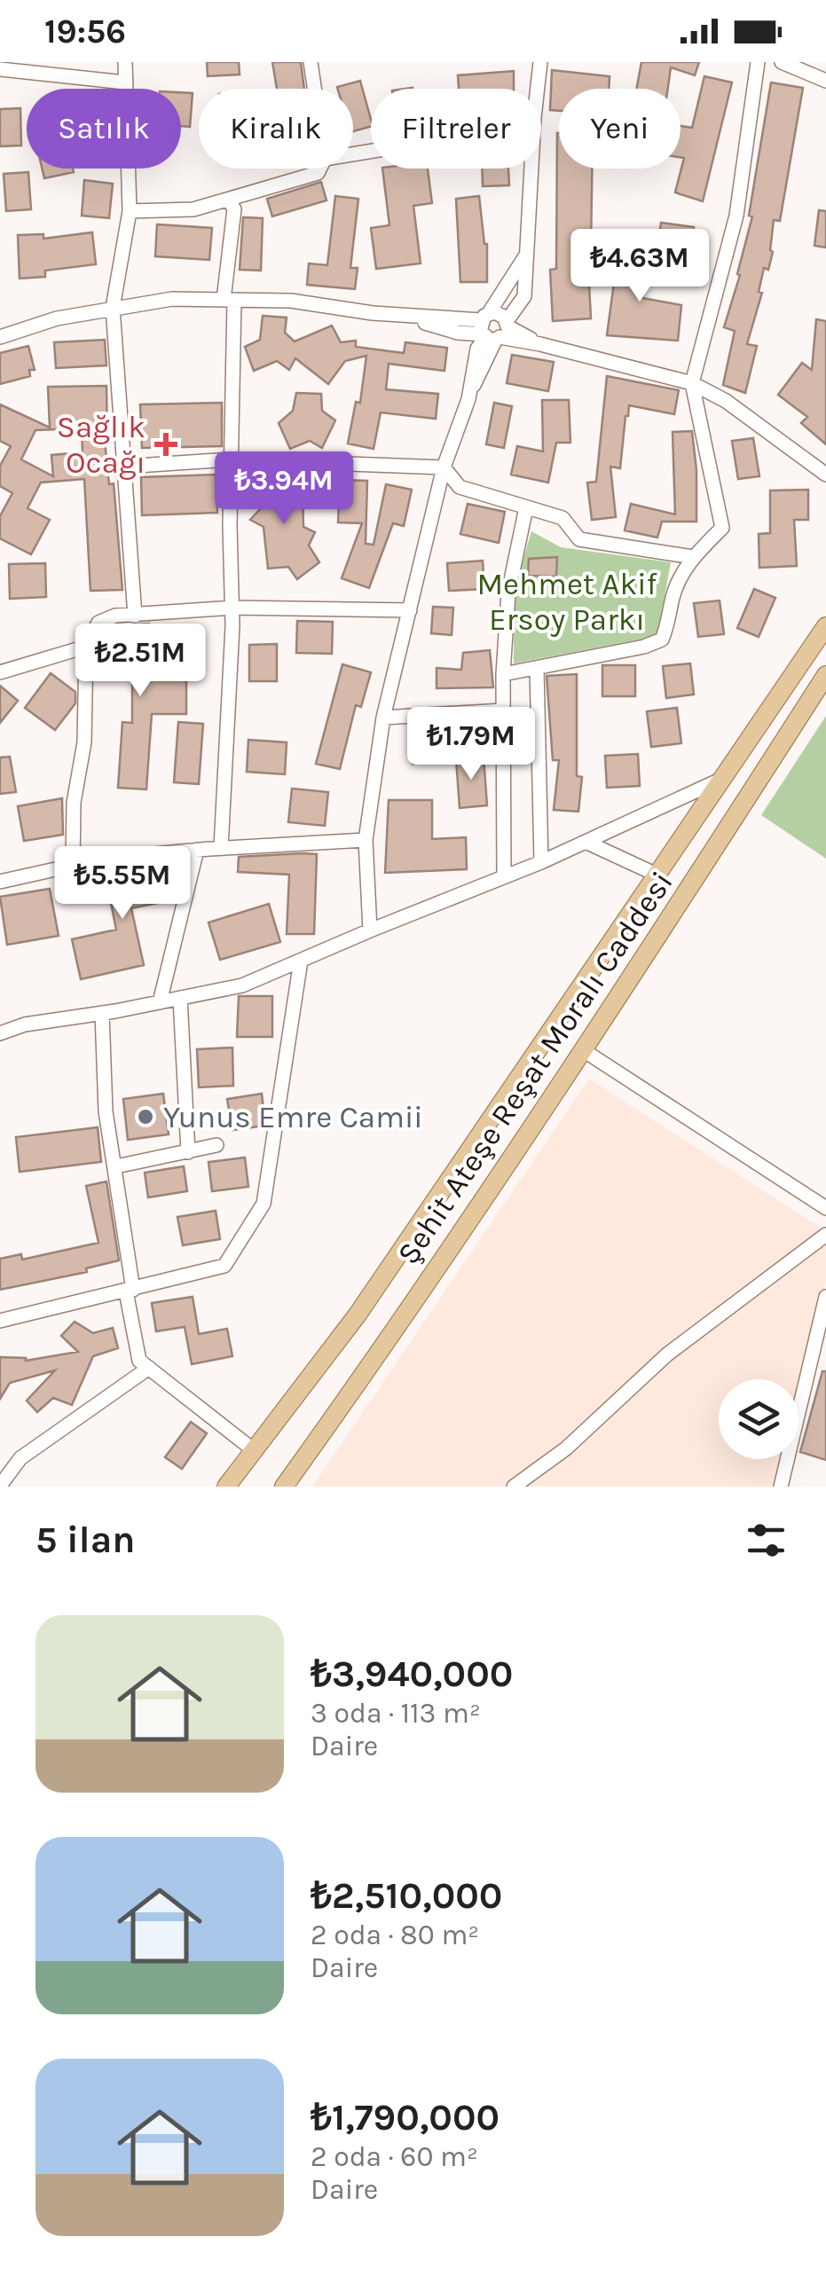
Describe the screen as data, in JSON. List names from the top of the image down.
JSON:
{
  "streets": {
    "main road": ["Şehit Ateşe Reşat Moralı Caddesi"]
  },
  "parks": ["Mehmet Akif Ersoy Parkı"],
  "places": {
    "health": ["Sağlık Ocağı"],
    "other": ["Yunus Emre Camii"]
  },
  "page": {
    "status": "19:56",
    "chip": [
      "Satılık",
      "Kiralık",
      "Filtreler",
      "Yeni"
    ],
    "price": [
      "₺4.63M",
      "₺3.94M",
      "₺2.51M",
      "₺1.79M",
      "₺5.55M"
    ],
    "heading": "5 ilan",
    "list": [
      {
        "name": "₺3,940,000",
        "note": "3 oda · 113 m² · Daire"
      },
      {
        "name": "₺2,510,000",
        "note": "2 oda · 80 m² · Daire"
      },
      {
        "name": "₺1,790,000",
        "note": "2 oda · 60 m² · Daire"
      }
    ]
  }
}
